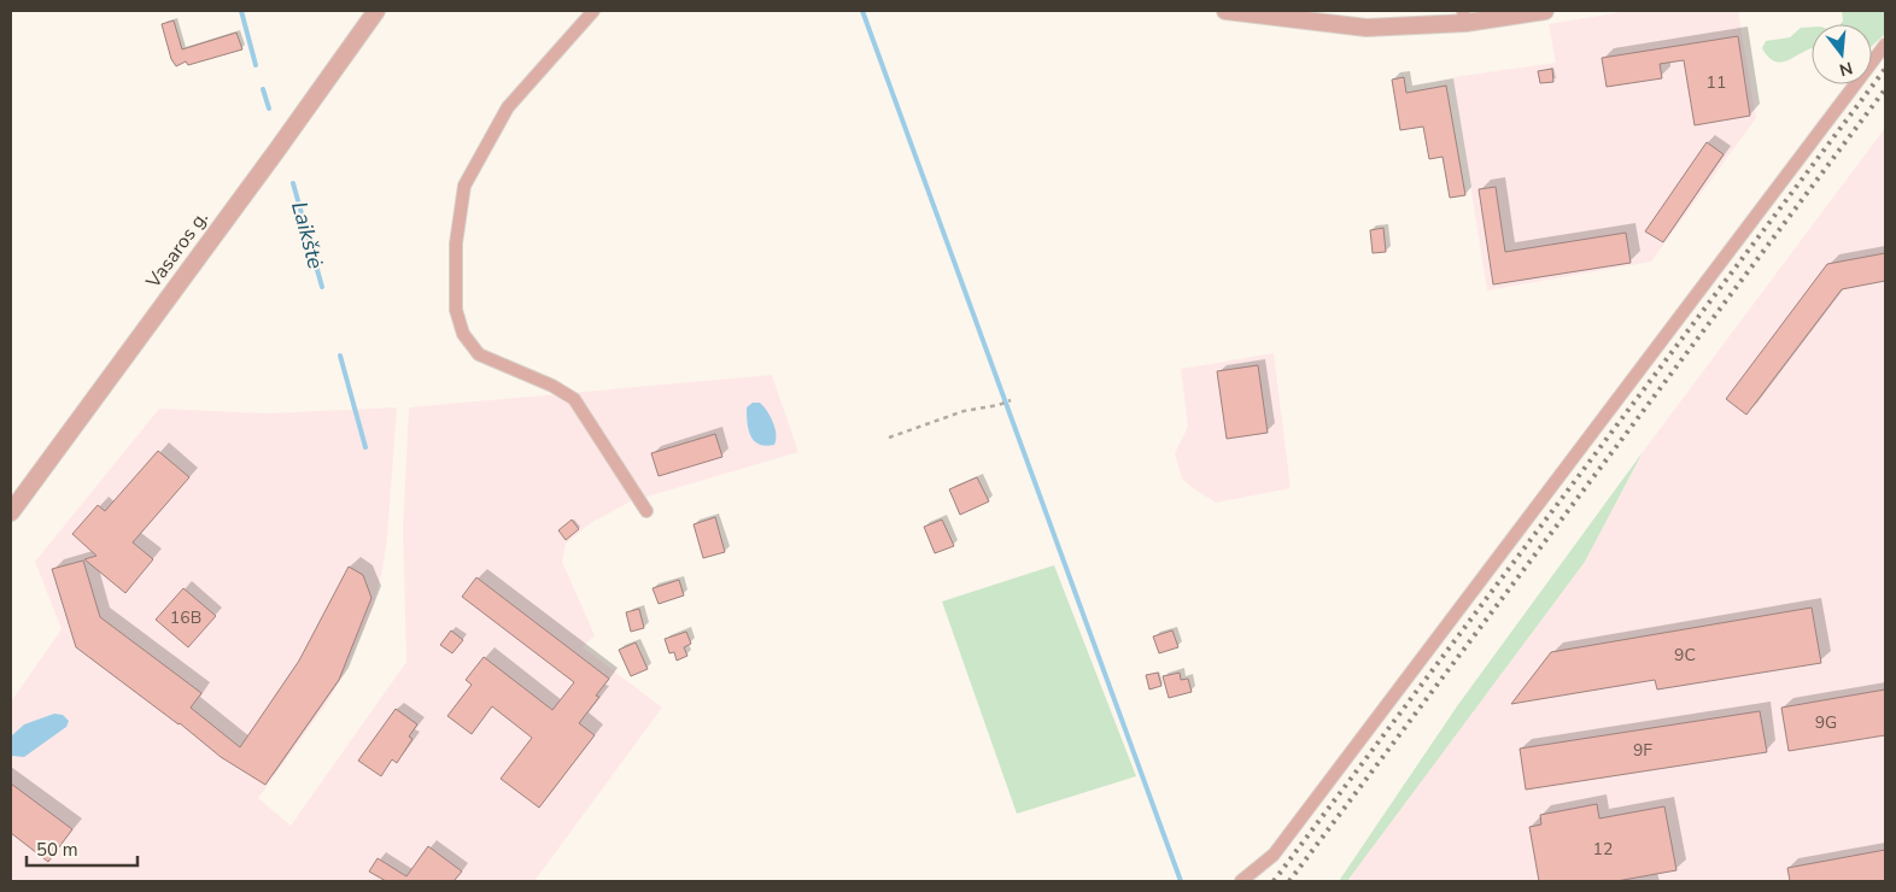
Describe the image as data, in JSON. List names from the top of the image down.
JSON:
{
  "streets": {
    "street": ["Vasaros g."]
  },
  "water": ["Laikštė"],
  "house_numbers": [
    "11",
    "16B",
    "9C",
    "9G",
    "9F",
    "12"
  ],
  "scale_bar": "50 m",
  "north": "bottom"
}
